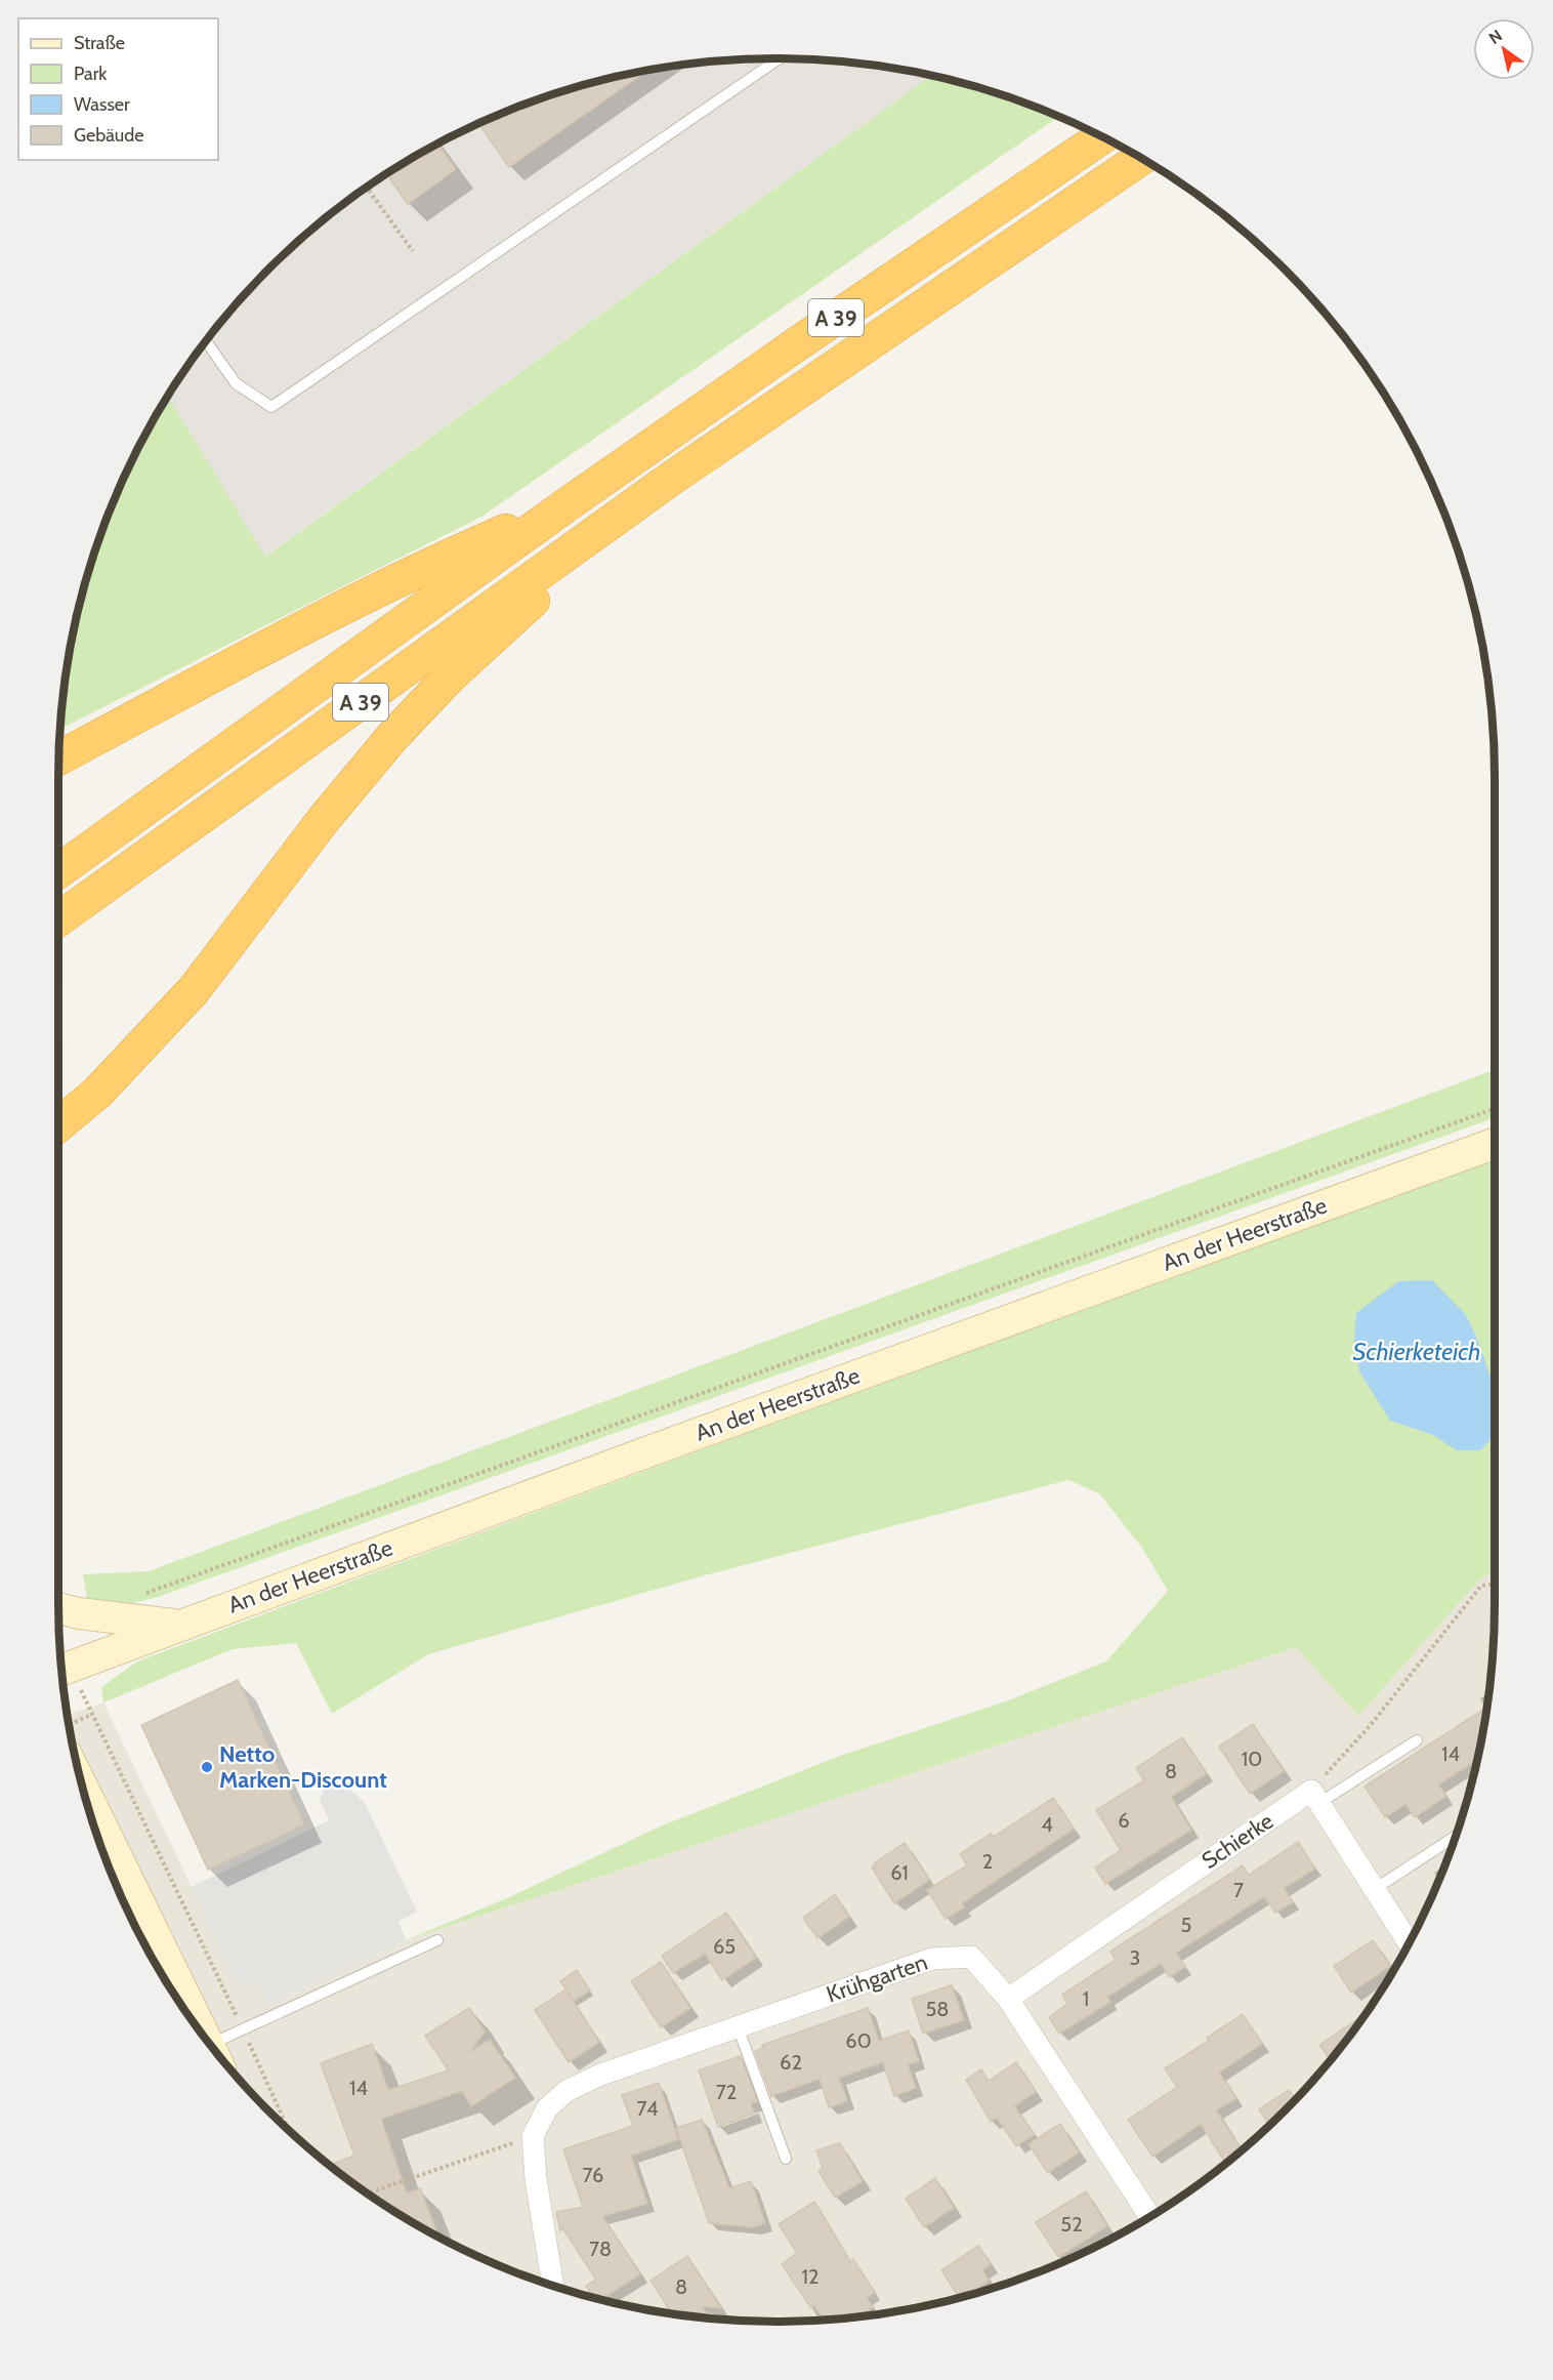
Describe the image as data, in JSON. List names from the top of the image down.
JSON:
{
  "streets": {
    "highway": ["A 39"],
    "street": ["An der Heerstraße", "Schierke", "Krühgarten"]
  },
  "crossings": [
    ["Schierke", "Krühgarten"]
  ],
  "water": ["Schierketeich"],
  "places": ["Netto Marken-Discount"],
  "house_numbers": [
    "14",
    "10",
    "8",
    "6",
    "4",
    "2",
    "61",
    "7",
    "5",
    "65",
    "3",
    "1",
    "58",
    "60",
    "62",
    "14",
    "72",
    "74",
    "76",
    "52",
    "78",
    "12",
    "8"
  ],
  "legend": [
    "Straße",
    "Park",
    "Wasser",
    "Gebäude"
  ],
  "north": "top left"
}
